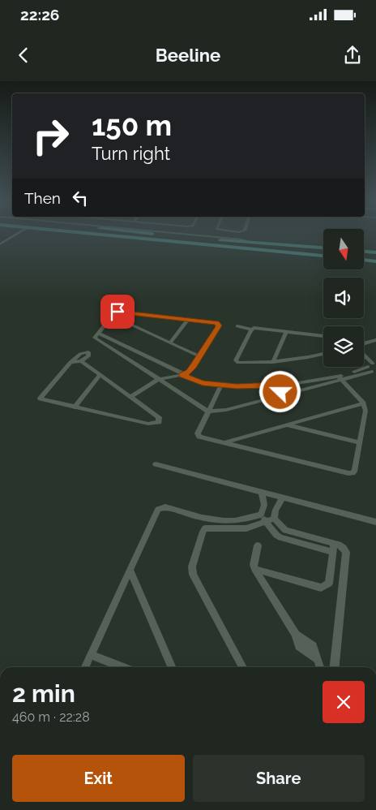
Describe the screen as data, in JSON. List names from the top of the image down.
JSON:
{
  "north": "bottom",
  "page": {
    "status": "22:26",
    "header": "Beeline",
    "turn": ["150 m", "Turn right"],
    "then": "Then",
    "heading": ["2 min", "460 m · 22:28"],
    "buttons": ["Exit", "Share"]
  }
}
